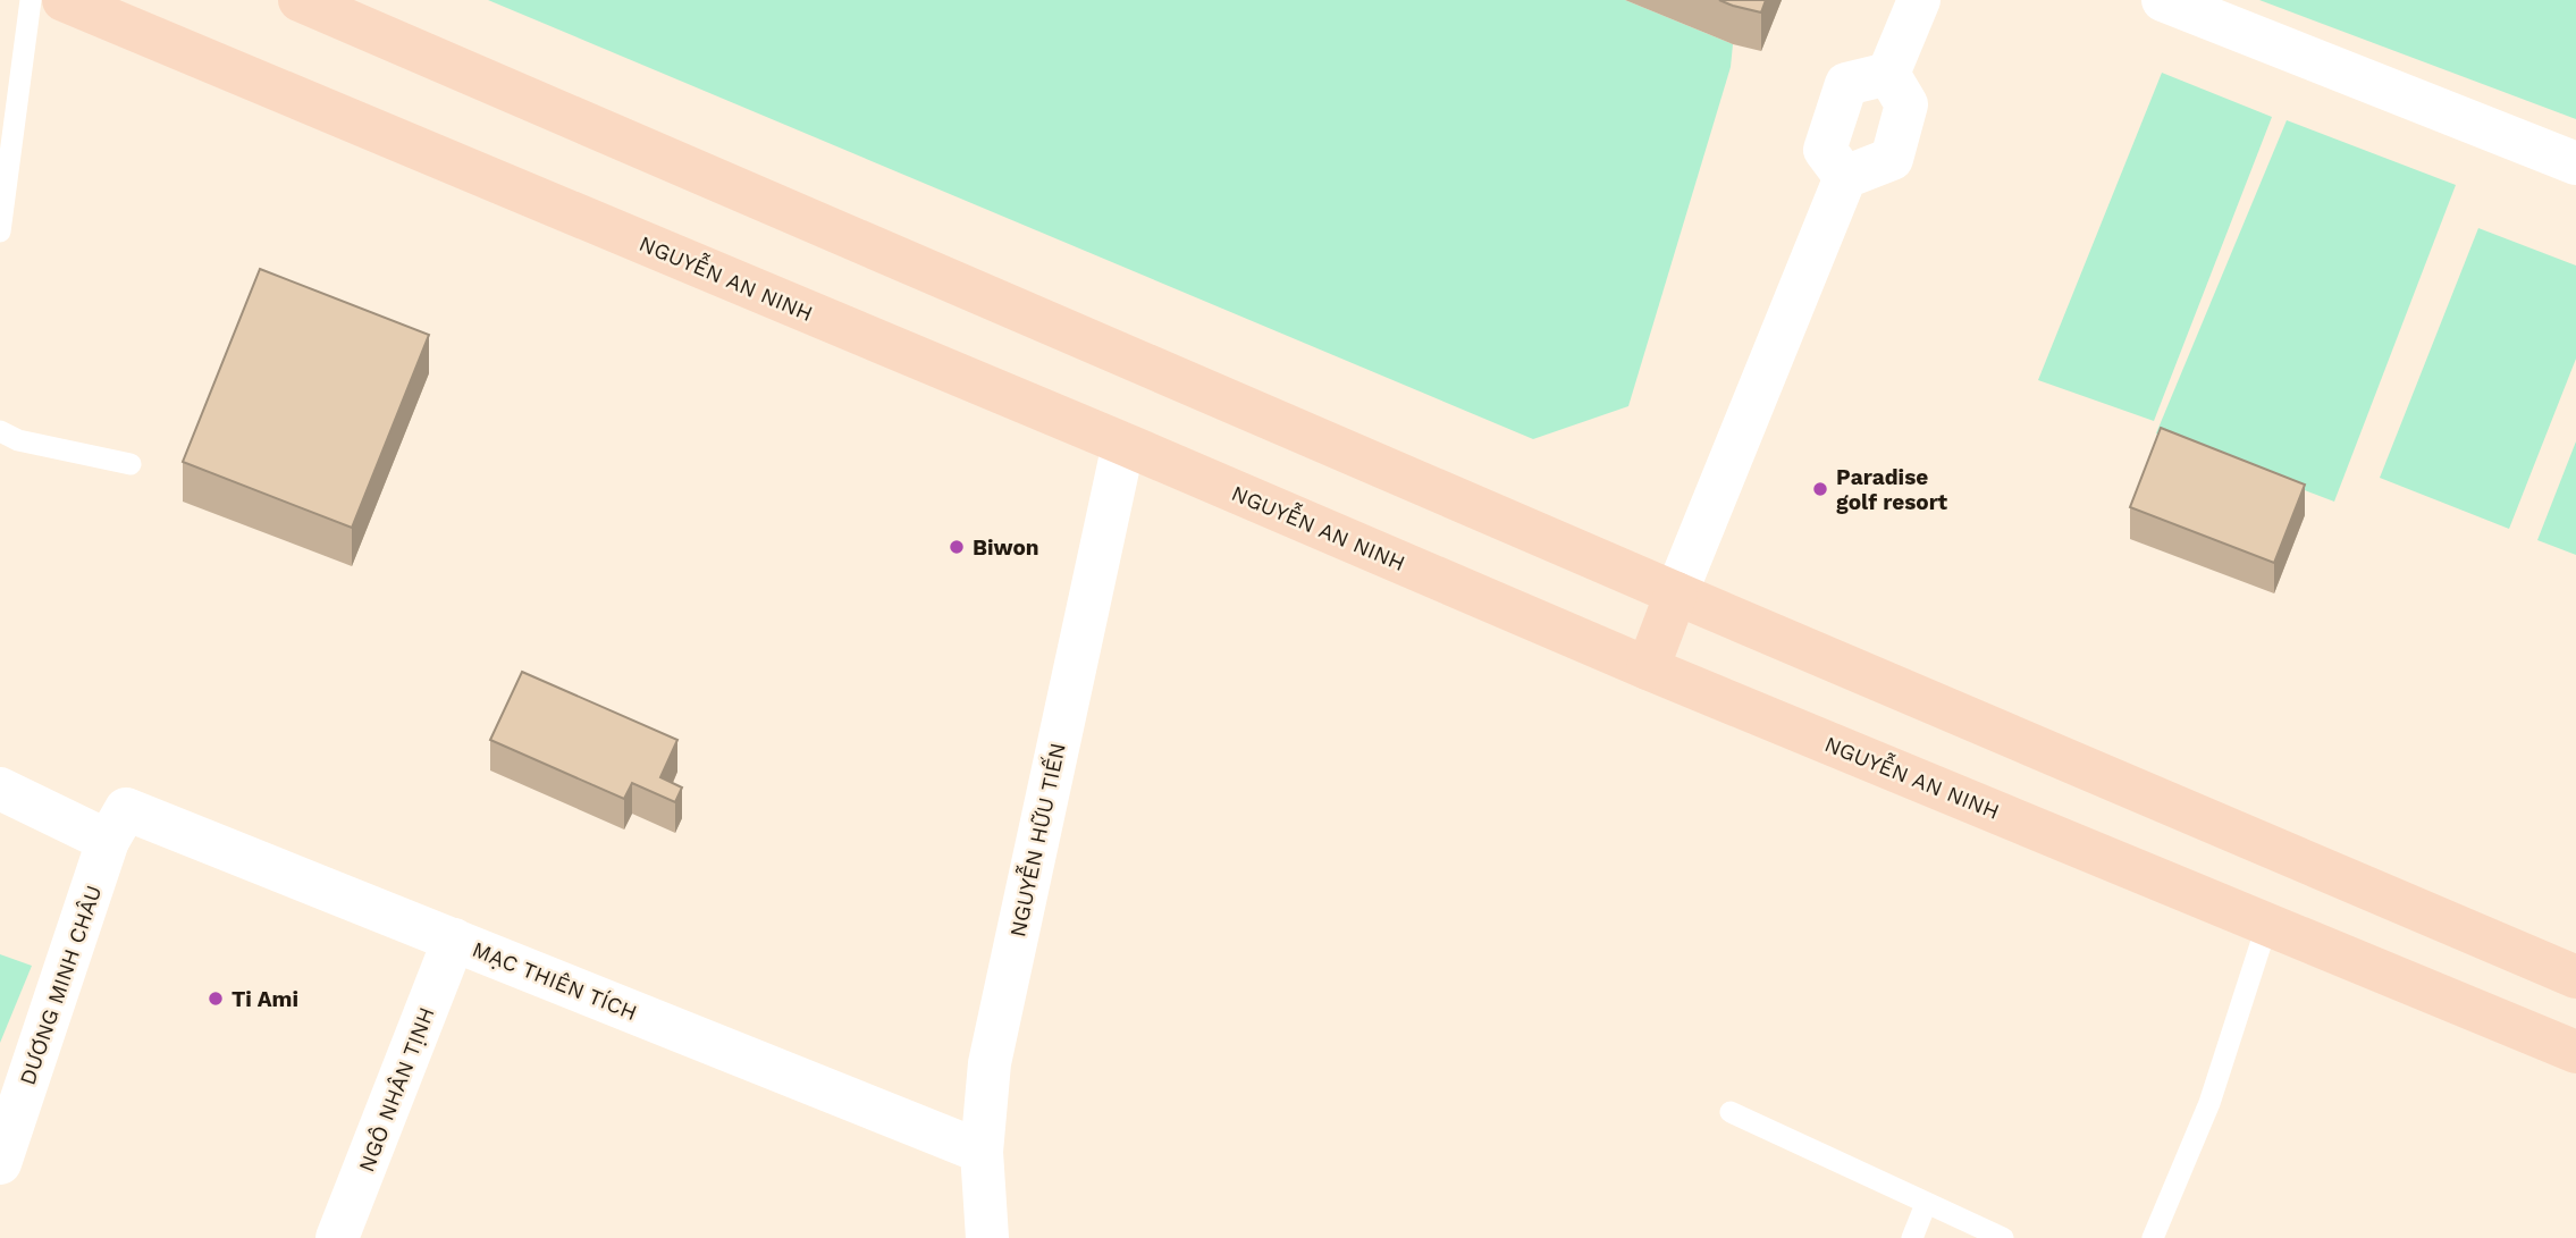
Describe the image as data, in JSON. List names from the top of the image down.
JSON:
{
  "streets": {
    "main road": ["NGUYỄN AN NINH"],
    "street": [
      "NGUYỄN HỮU TIẾN",
      "MẠC THIÊN TÍCH",
      "DƯƠNG MINH CHÂU",
      "NGÔ NHÂN TỊNH"
    ]
  },
  "crossings": [
    ["NGUYỄN AN NINH", "NGUYỄN HỮU TIẾN"],
    ["NGUYỄN HỮU TIẾN", "MẠC THIÊN TÍCH"],
    ["MẠC THIÊN TÍCH", "DƯƠNG MINH CHÂU"],
    ["MẠC THIÊN TÍCH", "NGÔ NHÂN TỊNH"]
  ],
  "places": ["Paradise golf resort", "Biwon", "Ti Ami"]
}
